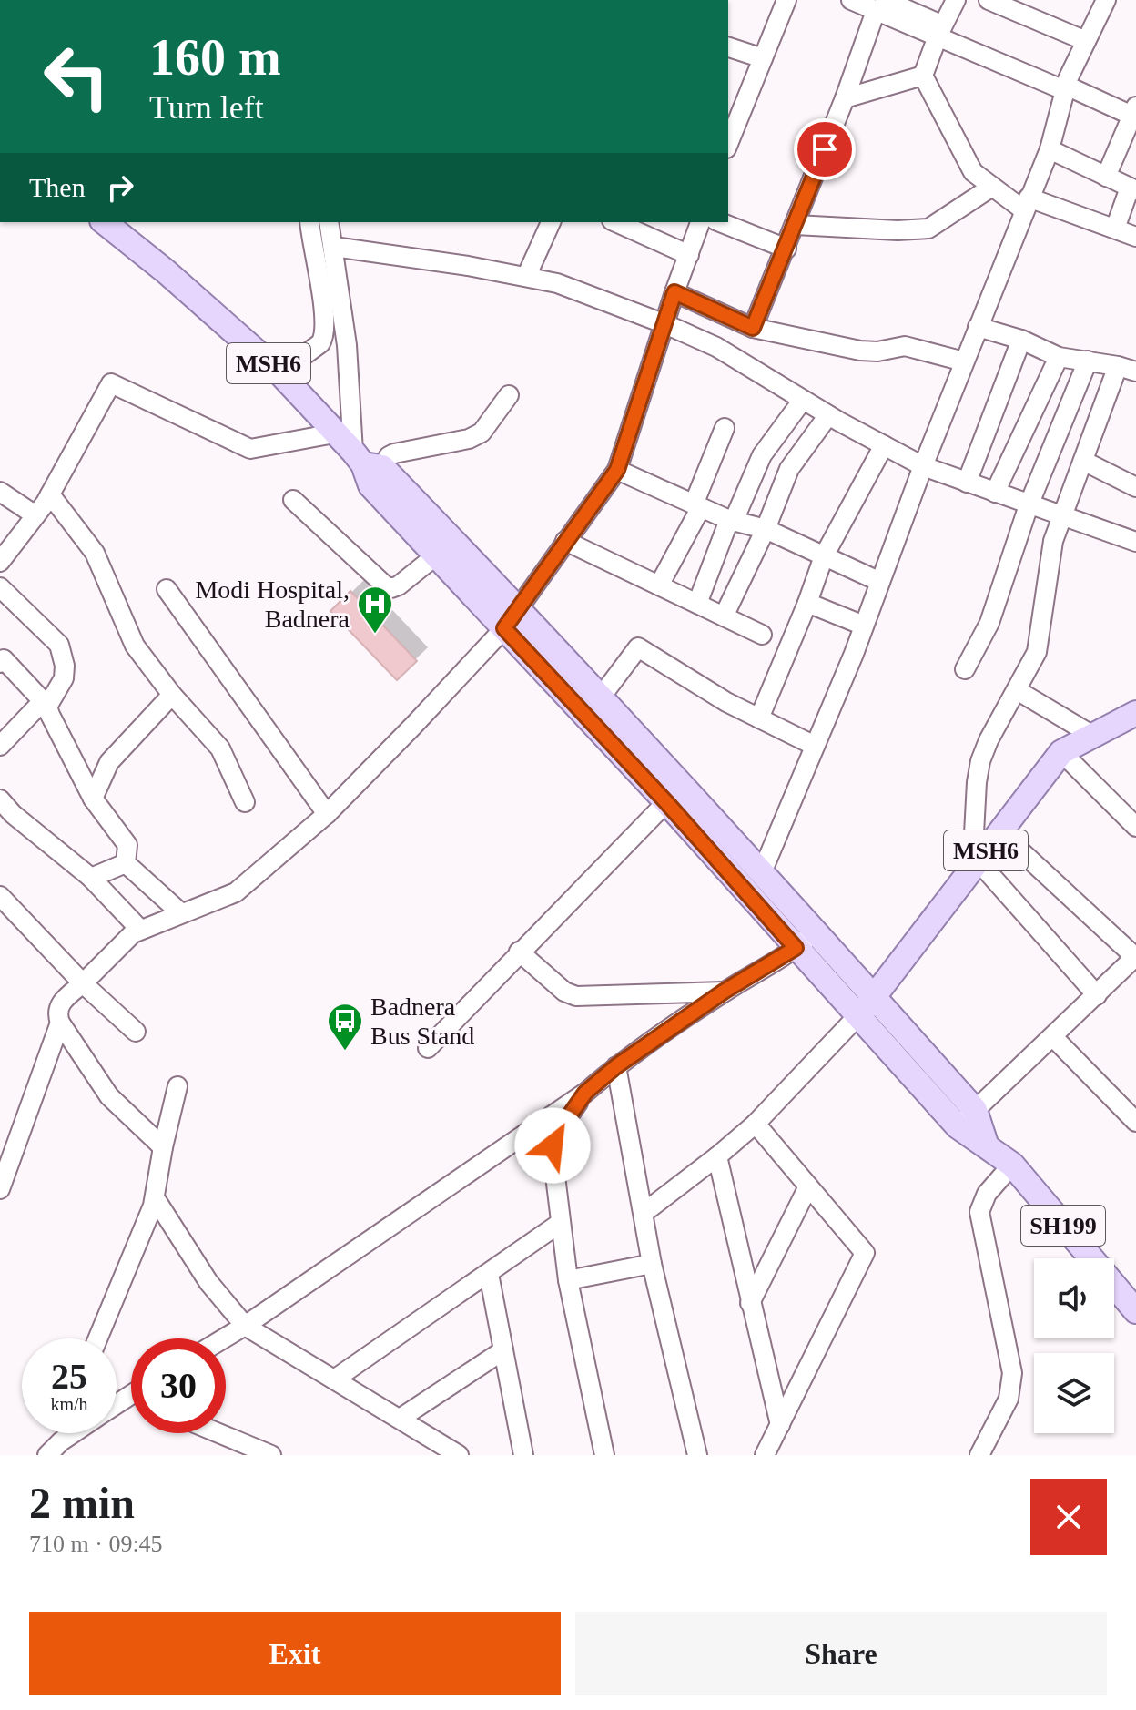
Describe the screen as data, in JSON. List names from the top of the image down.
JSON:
{
  "streets": {
    "main road": ["MSH6", "SH199"]
  },
  "crossings": [
    ["MSH6", "SH199"]
  ],
  "places": {
    "hospital": ["Modi Hospital, Badnera"],
    "bus stop": ["Badnera Bus Stand"]
  },
  "page": {
    "turn": ["160 m", "Turn left"],
    "then": "Then",
    "speed": "25 km/h",
    "limit": "30",
    "heading": ["2 min", "710 m · 09:45"],
    "buttons": ["Exit", "Share"]
  }
}
